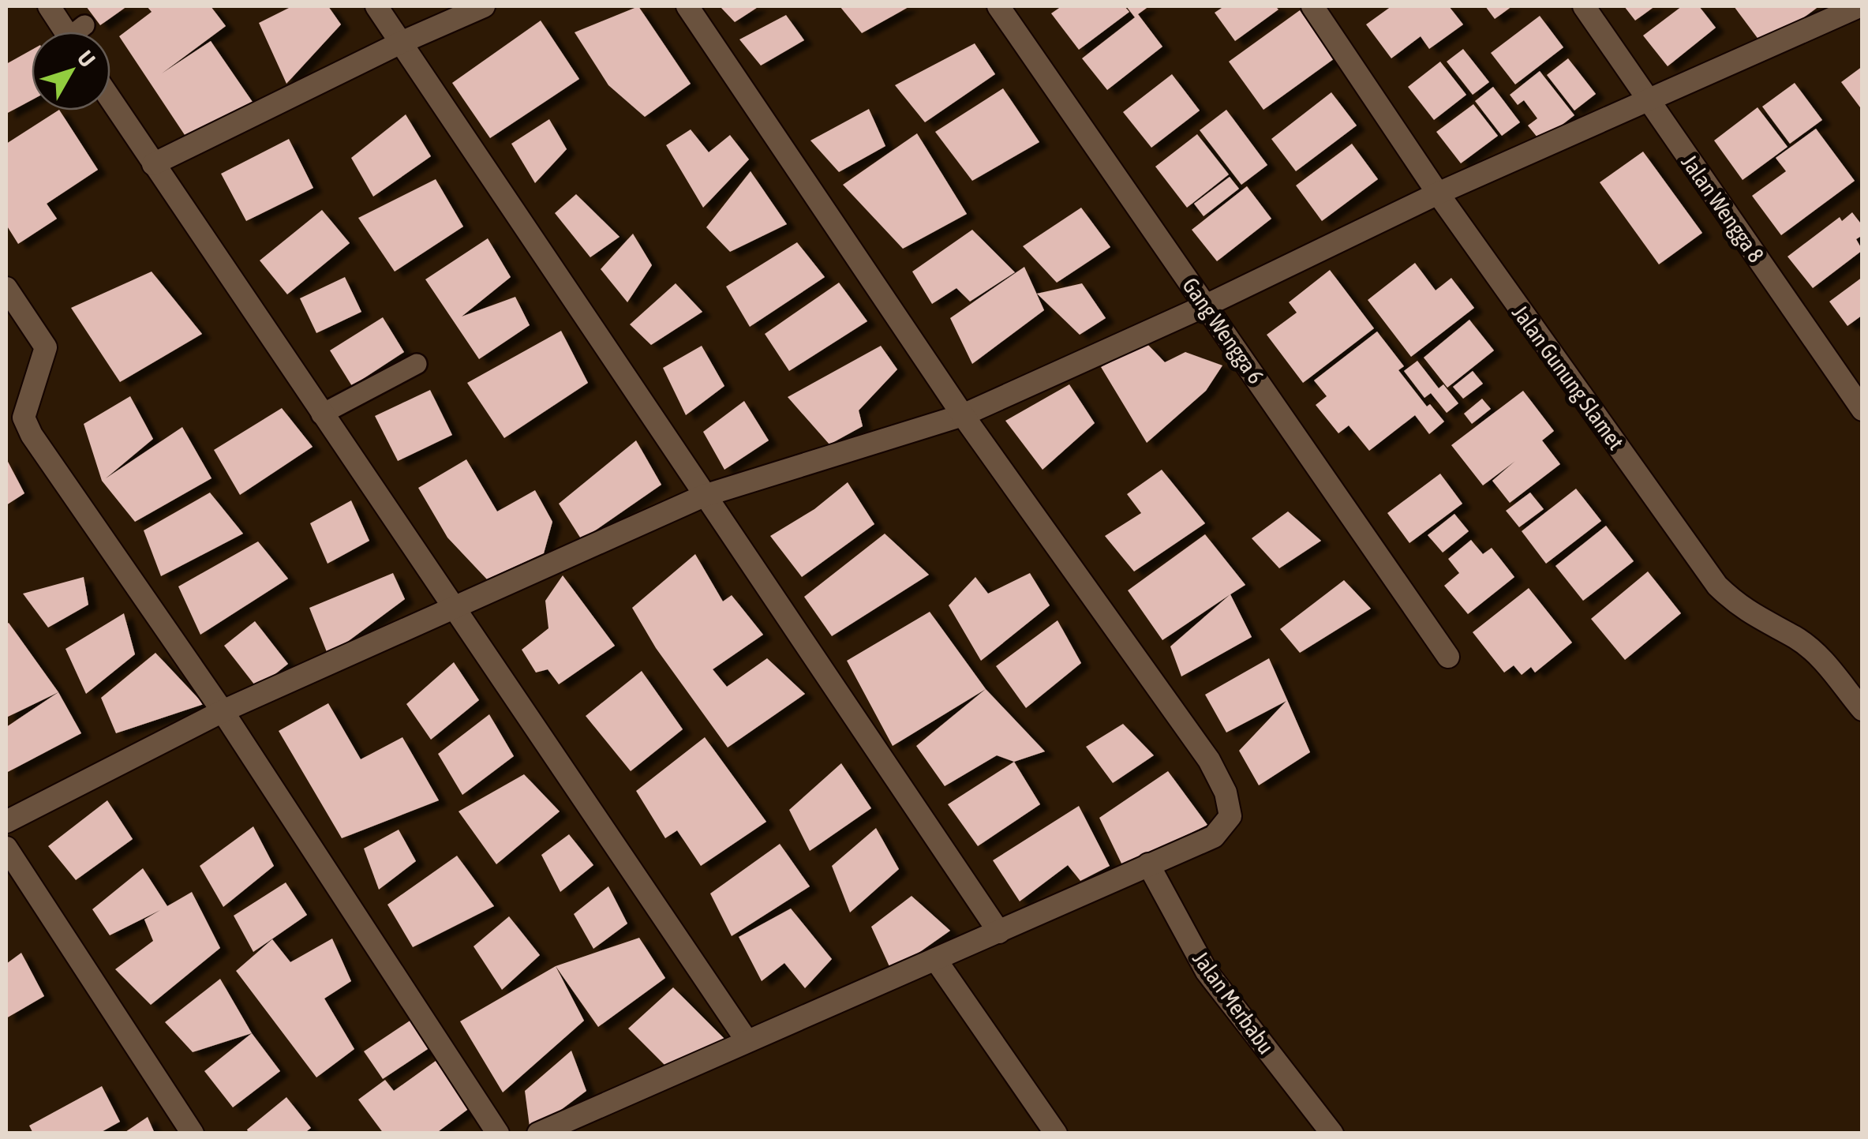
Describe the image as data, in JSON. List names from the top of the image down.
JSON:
{
  "streets": {
    "street": [
      "Jalan Wengga 8",
      "Gang Wengga 6",
      "Jalan Gunung Slamet",
      "Jalan Merbabu"
    ]
  },
  "north": "top right"
}
